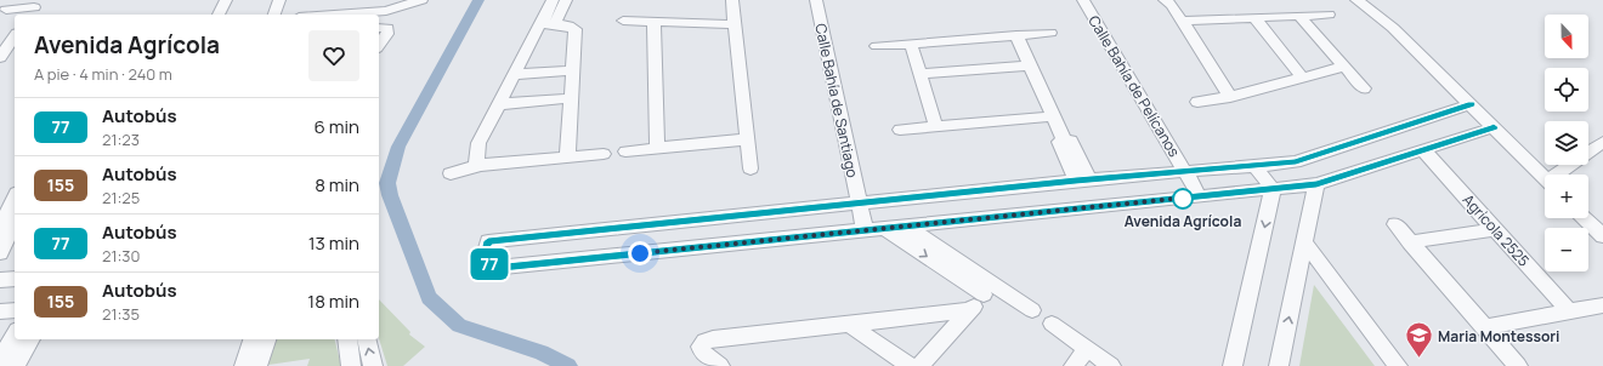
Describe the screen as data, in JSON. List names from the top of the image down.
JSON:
{
  "streets": {
    "street": ["Calle Bahía de Pelícanos", "Calle Bahía de Santiago", "Agrícola 2525"]
  },
  "places": {
    "other": ["Avenida Agrícola"],
    "school or university": ["Maria Montessori"]
  },
  "lines": ["bus line 77"],
  "north": "bottom",
  "page": {
    "on_map": "77",
    "map_buttons": ["+", "−"],
    "heading": ["Avenida Agrícola", "A pie · 4 min · 240 m"],
    "list": [
      {
        "mark": "77",
        "name": "Autobús",
        "note": "21:23",
        "value": "6 min"
      },
      {
        "mark": "155",
        "name": "Autobús",
        "note": "21:25",
        "value": "8 min"
      },
      {
        "mark": "77",
        "name": "Autobús",
        "note": "21:30",
        "value": "13 min"
      },
      {
        "mark": "155",
        "name": "Autobús",
        "note": "21:35",
        "value": "18 min"
      }
    ]
  }
}
